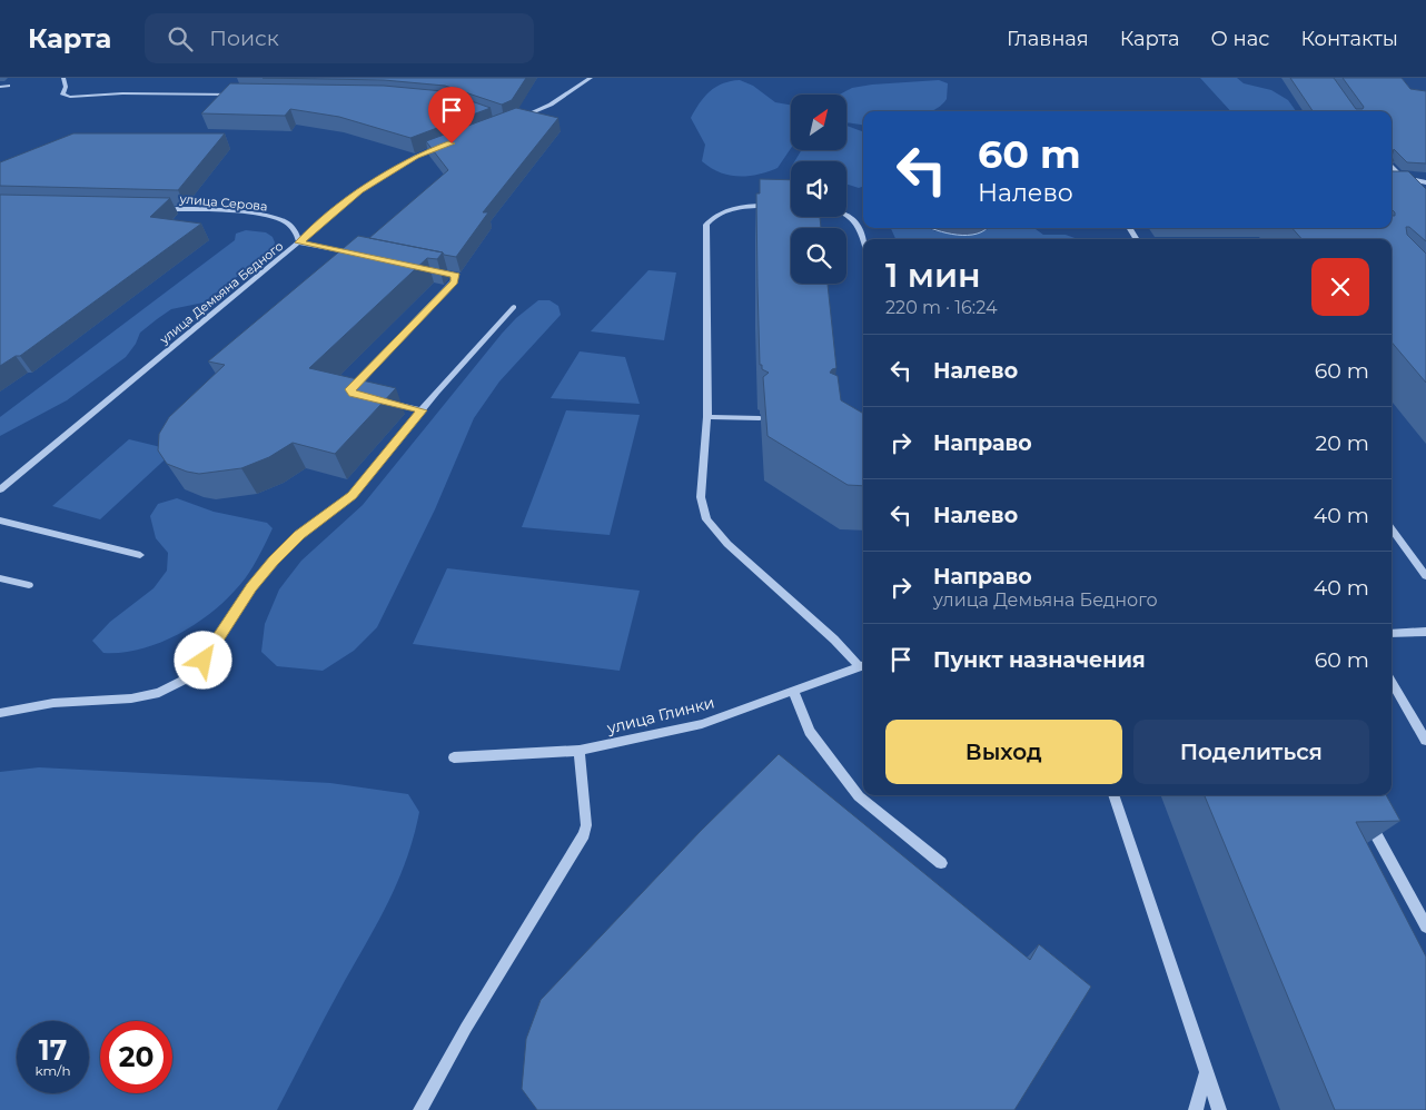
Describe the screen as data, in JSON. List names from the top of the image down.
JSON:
{
  "streets": {
    "street": ["улица Серова", "улица Демьяна Бедного", "улица Глинки"]
  },
  "crossings": [
    ["улица Серова", "улица Демьяна Бедного"]
  ],
  "north": "top right",
  "page": {
    "header": "Карта",
    "search": "Поиск",
    "nav": [
      "Главная",
      "Карта",
      "О нас",
      "Контакты"
    ],
    "turn": ["60 m", "Налево"],
    "heading": ["1 мин", "220 m · 16:24"],
    "list": [
      {
        "name": "Налево",
        "value": "60 m"
      },
      {
        "name": "Направо",
        "value": "20 m"
      },
      {
        "name": "Налево",
        "value": "40 m"
      },
      {
        "name": "Направо",
        "note": "улица Демьяна Бедного",
        "value": "40 m"
      },
      {
        "name": "Пункт назначения",
        "value": "60 m"
      }
    ],
    "buttons": ["Выход", "Поделиться"],
    "speed": "17 km/h",
    "limit": "20"
  }
}
